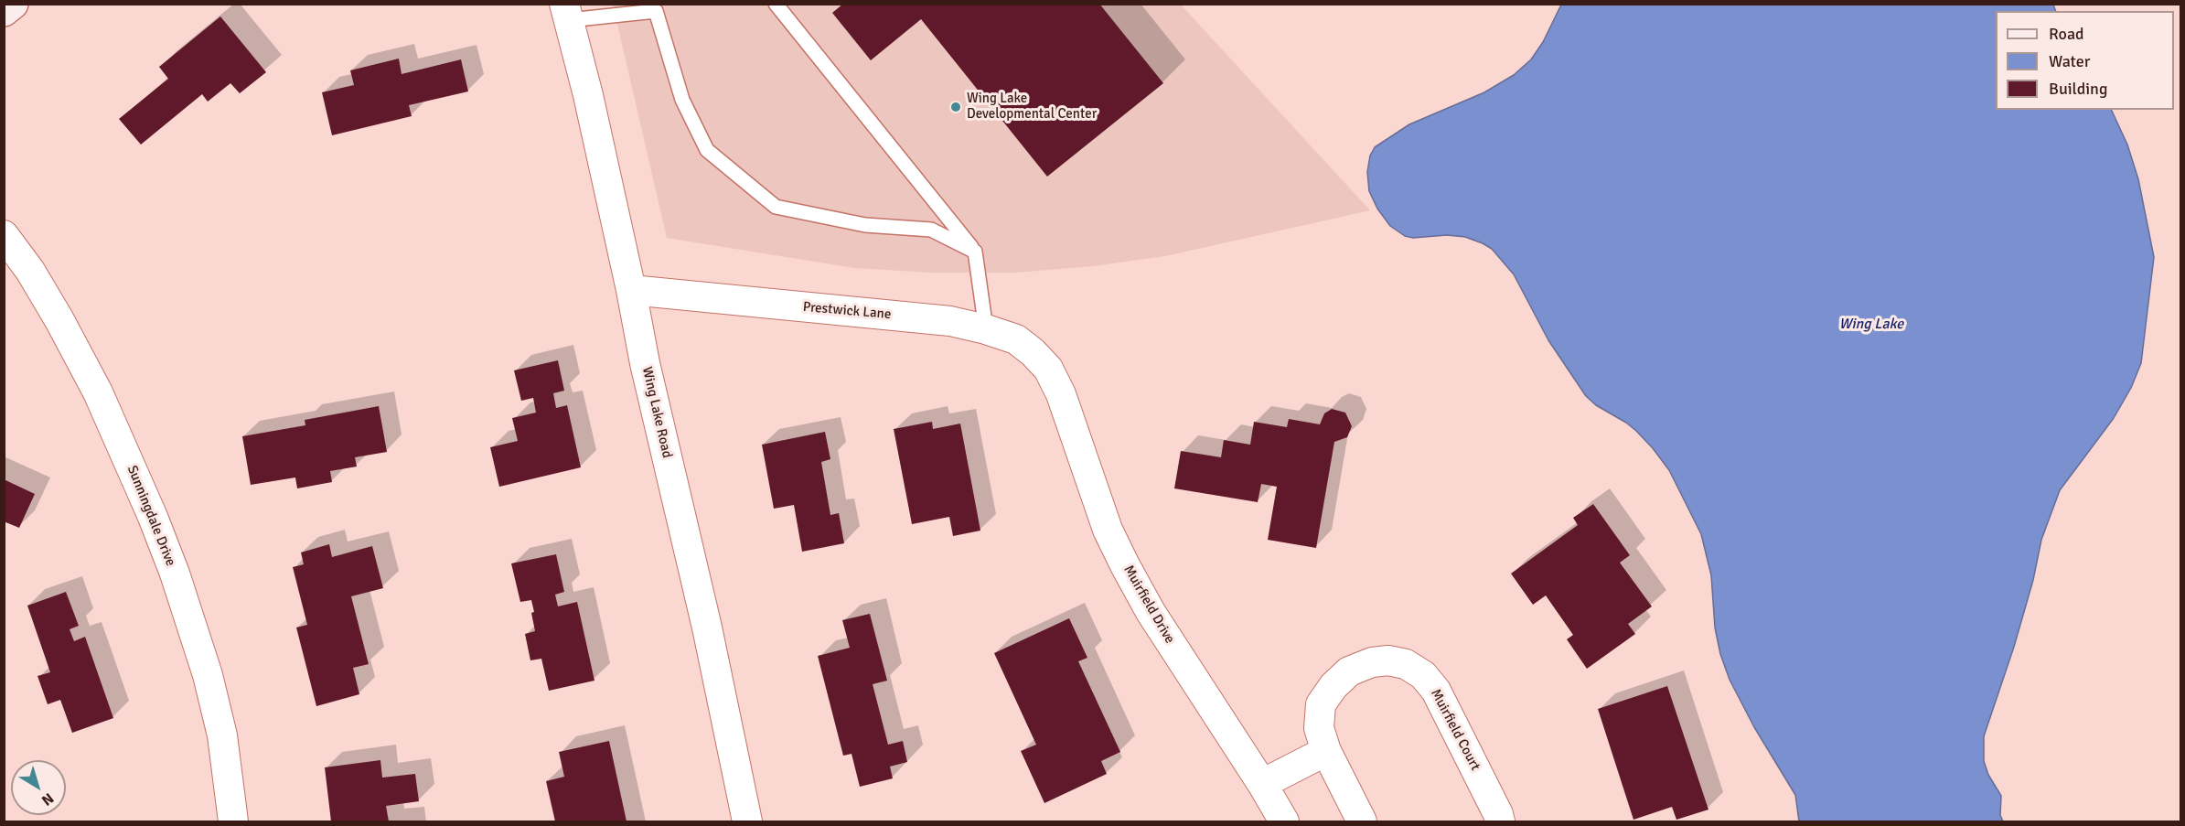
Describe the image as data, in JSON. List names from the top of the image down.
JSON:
{
  "streets": {
    "street": [
      "Prestwick Lane",
      "Wing Lake Road",
      "Sunningdale Drive",
      "Muirfield Drive",
      "Muirfield Court"
    ]
  },
  "crossings": [
    ["Prestwick Lane", "Wing Lake Road"],
    ["Prestwick Lane", "Muirfield Drive"]
  ],
  "water": ["Wing Lake"],
  "places": ["Wing Lake Developmental Center"],
  "legend": ["Road", "Water", "Building"],
  "north": "bottom right"
}
